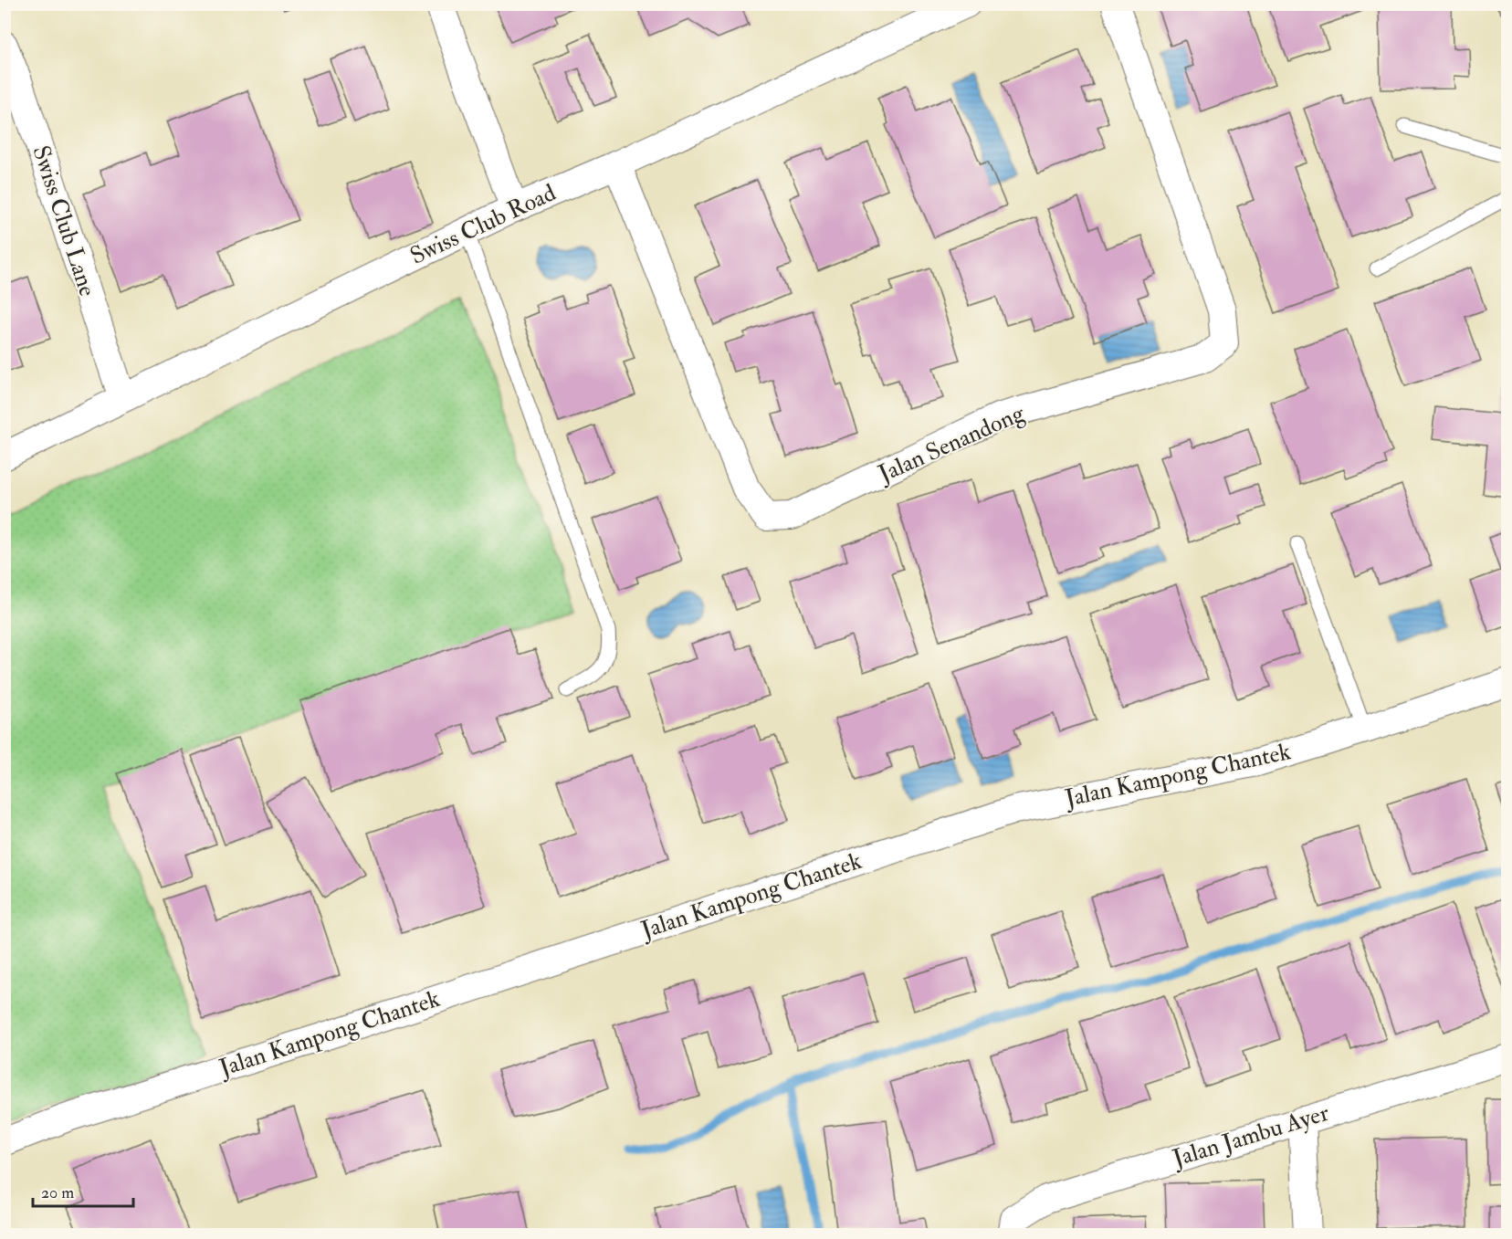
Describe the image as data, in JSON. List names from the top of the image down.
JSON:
{
  "streets": {
    "street": [
      "Swiss Club Lane",
      "Swiss Club Road",
      "Jalan Senandong",
      "Jalan Kampong Chantek",
      "Jalan Jambu Ayer"
    ]
  },
  "crossings": [
    ["Swiss Club Lane", "Swiss Club Road"],
    ["Swiss Club Road", "Jalan Senandong"]
  ],
  "scale_bar": "20 m"
}
